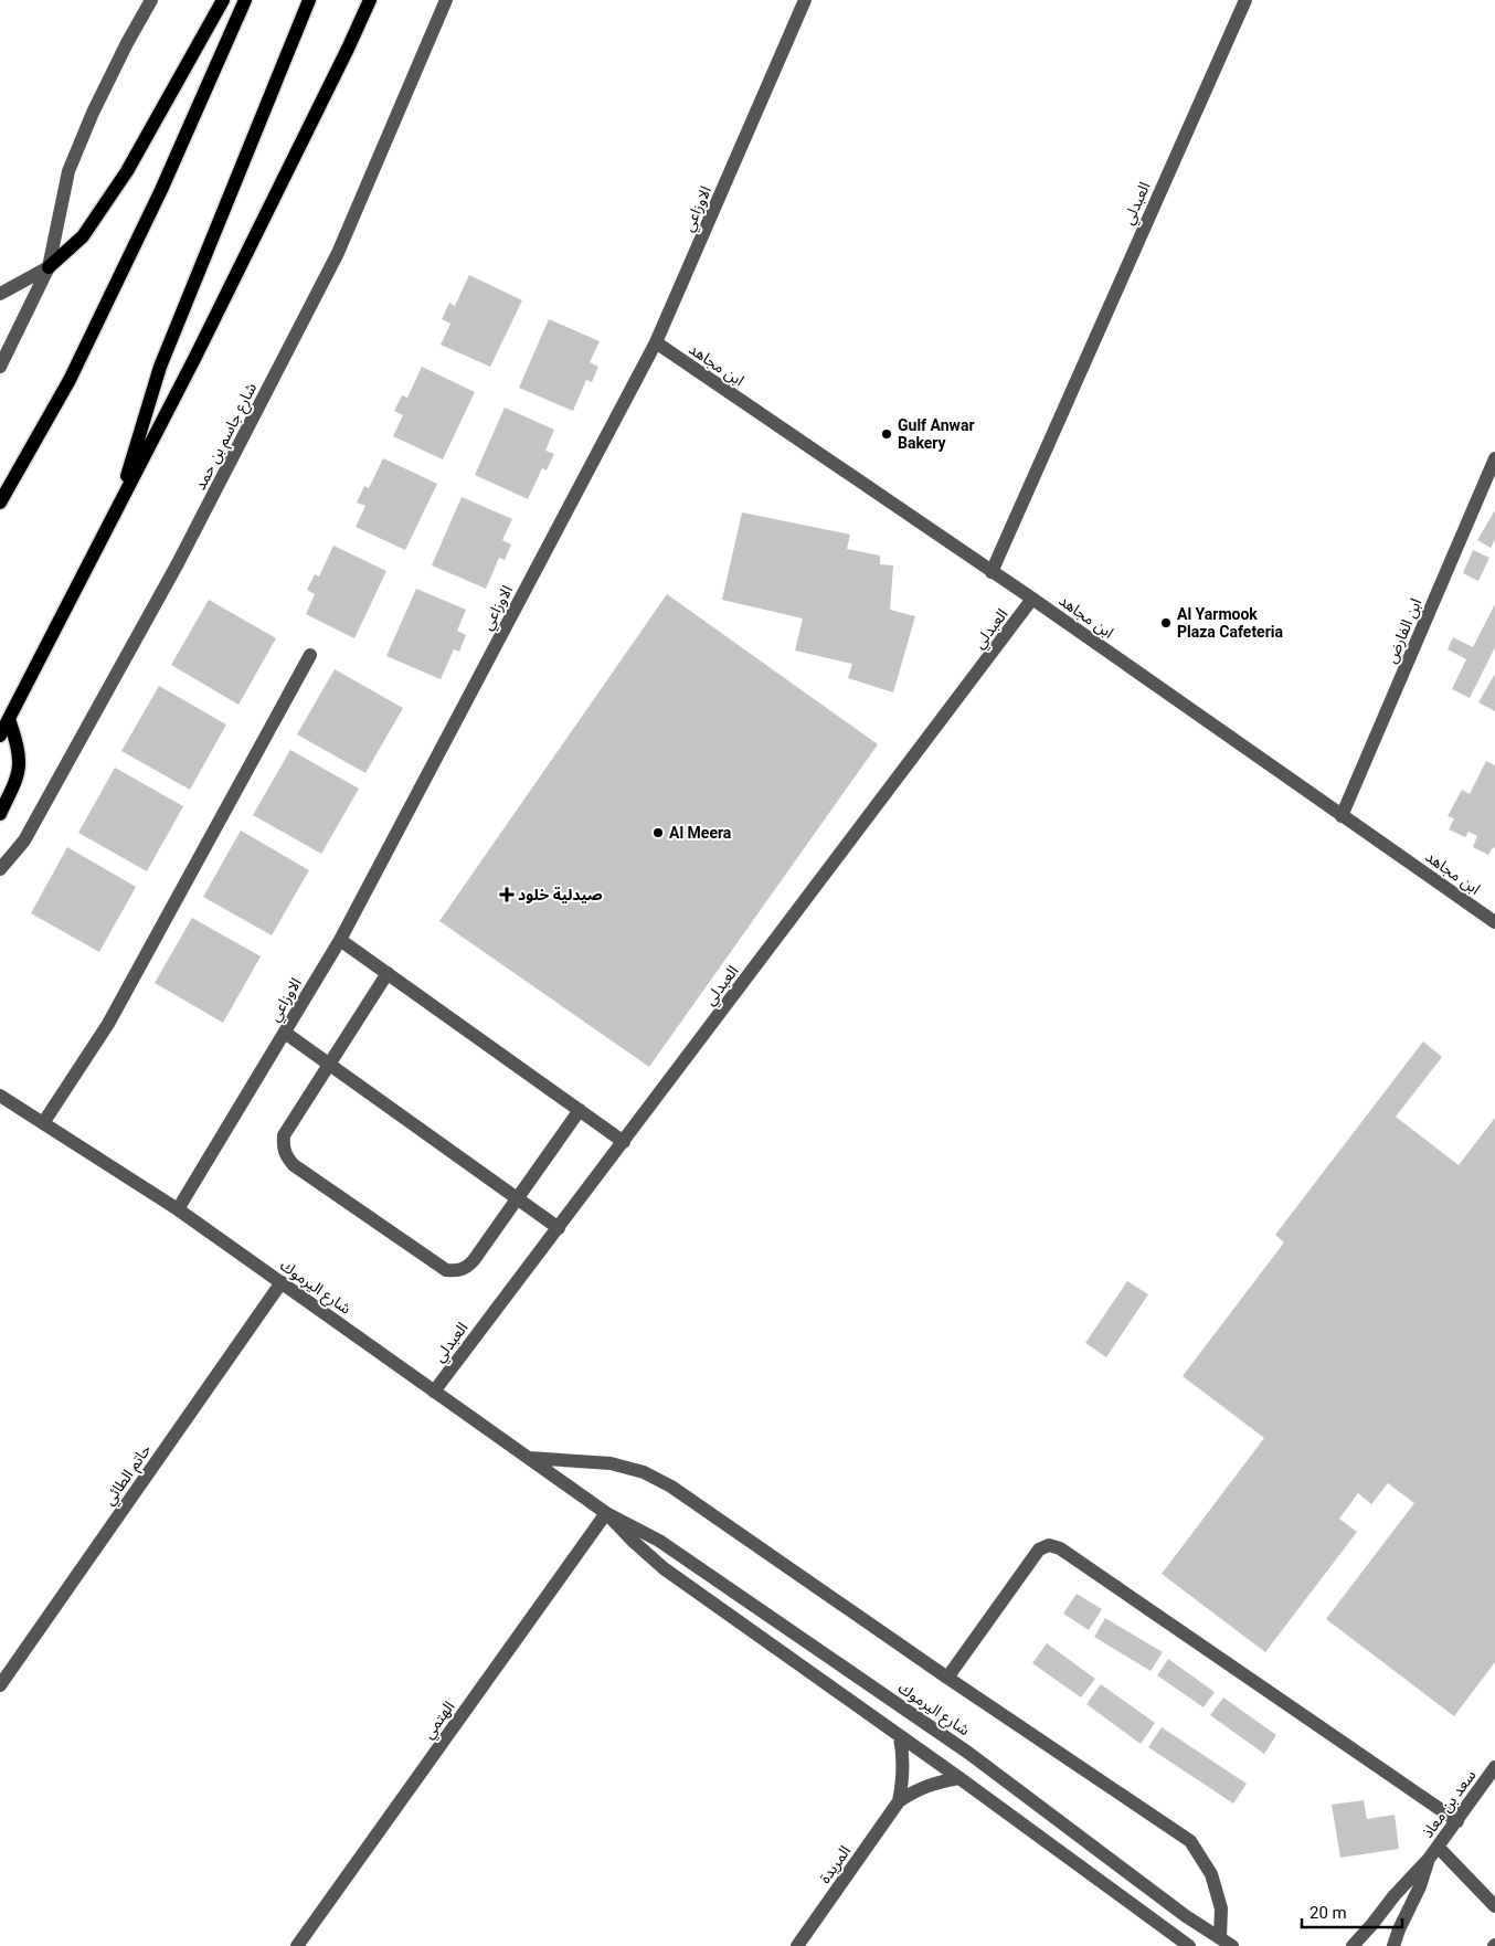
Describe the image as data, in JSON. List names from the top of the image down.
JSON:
{
  "streets": {
    "street": [
      "العبدلي",
      "الاوزاعي",
      "ابن مجاهد",
      "شارع جاسم بن حمد",
      "ابن الفارض",
      "شارع اليرموك",
      "حاتم الطائي",
      "الهتمي",
      "سعد بن معاذ",
      "المريدة"
    ]
  },
  "crossings": [
    ["العبدلي", "ابن مجاهد"],
    ["العبدلي", "شارع اليرموك"],
    ["الاوزاعي", "ابن مجاهد"],
    ["الاوزاعي", "شارع اليرموك"],
    ["ابن مجاهد", "ابن الفارض"],
    ["شارع اليرموك", "حاتم الطائي"],
    ["شارع اليرموك", "الهتمي"],
    ["شارع اليرموك", "المريدة"]
  ],
  "places": {
    "other": ["Gulf Anwar Bakery", "Al Yarmook Plaza Cafeteria", "Al Meera"],
    "health": ["صيدلية خلود"]
  },
  "scale_bar": "20 m"
}
